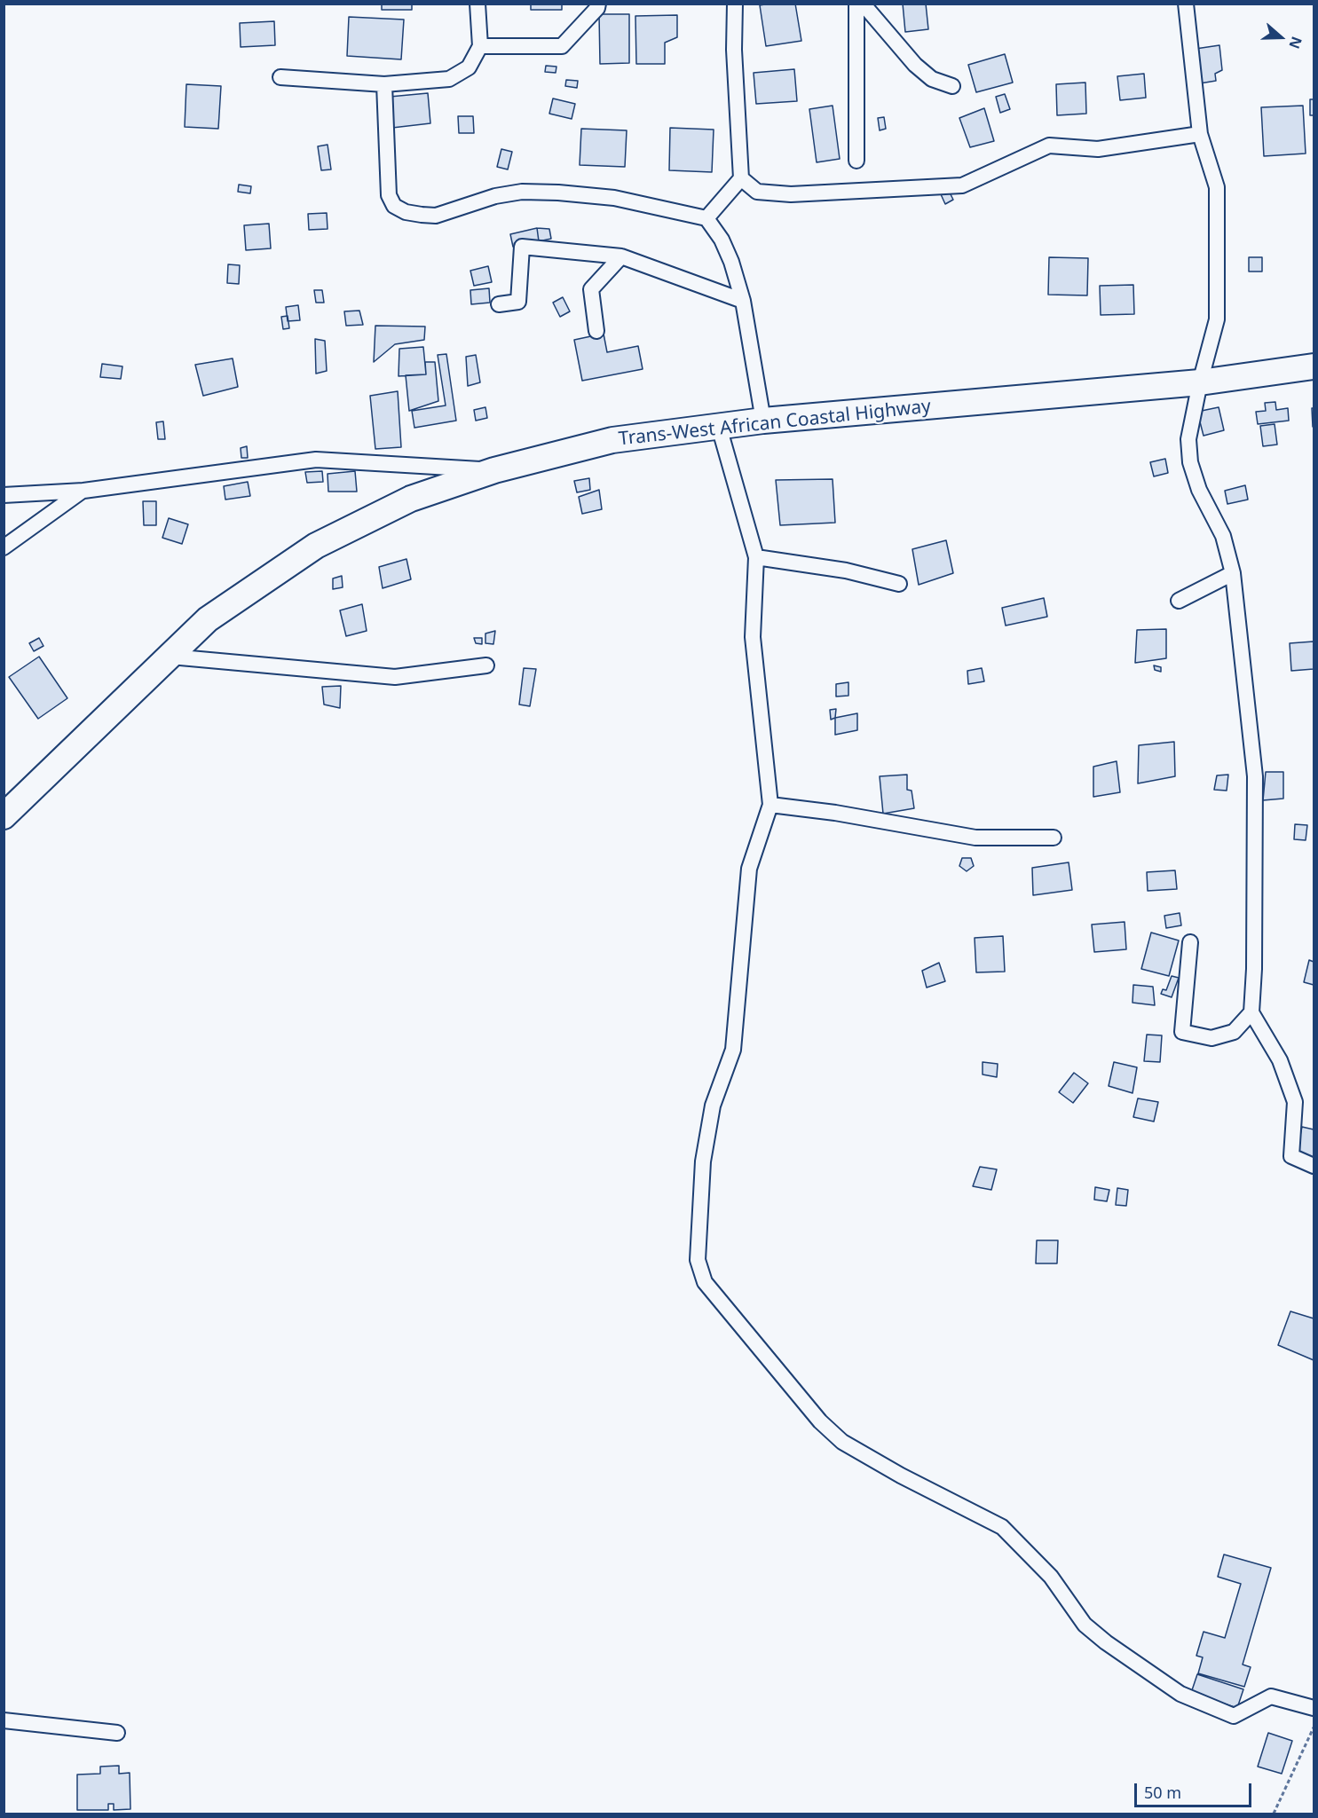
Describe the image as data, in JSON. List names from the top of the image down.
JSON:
{
  "streets": {
    "highway": ["Trans-West African Coastal Highway"]
  },
  "scale_bar": "50 m",
  "north": "right"
}
